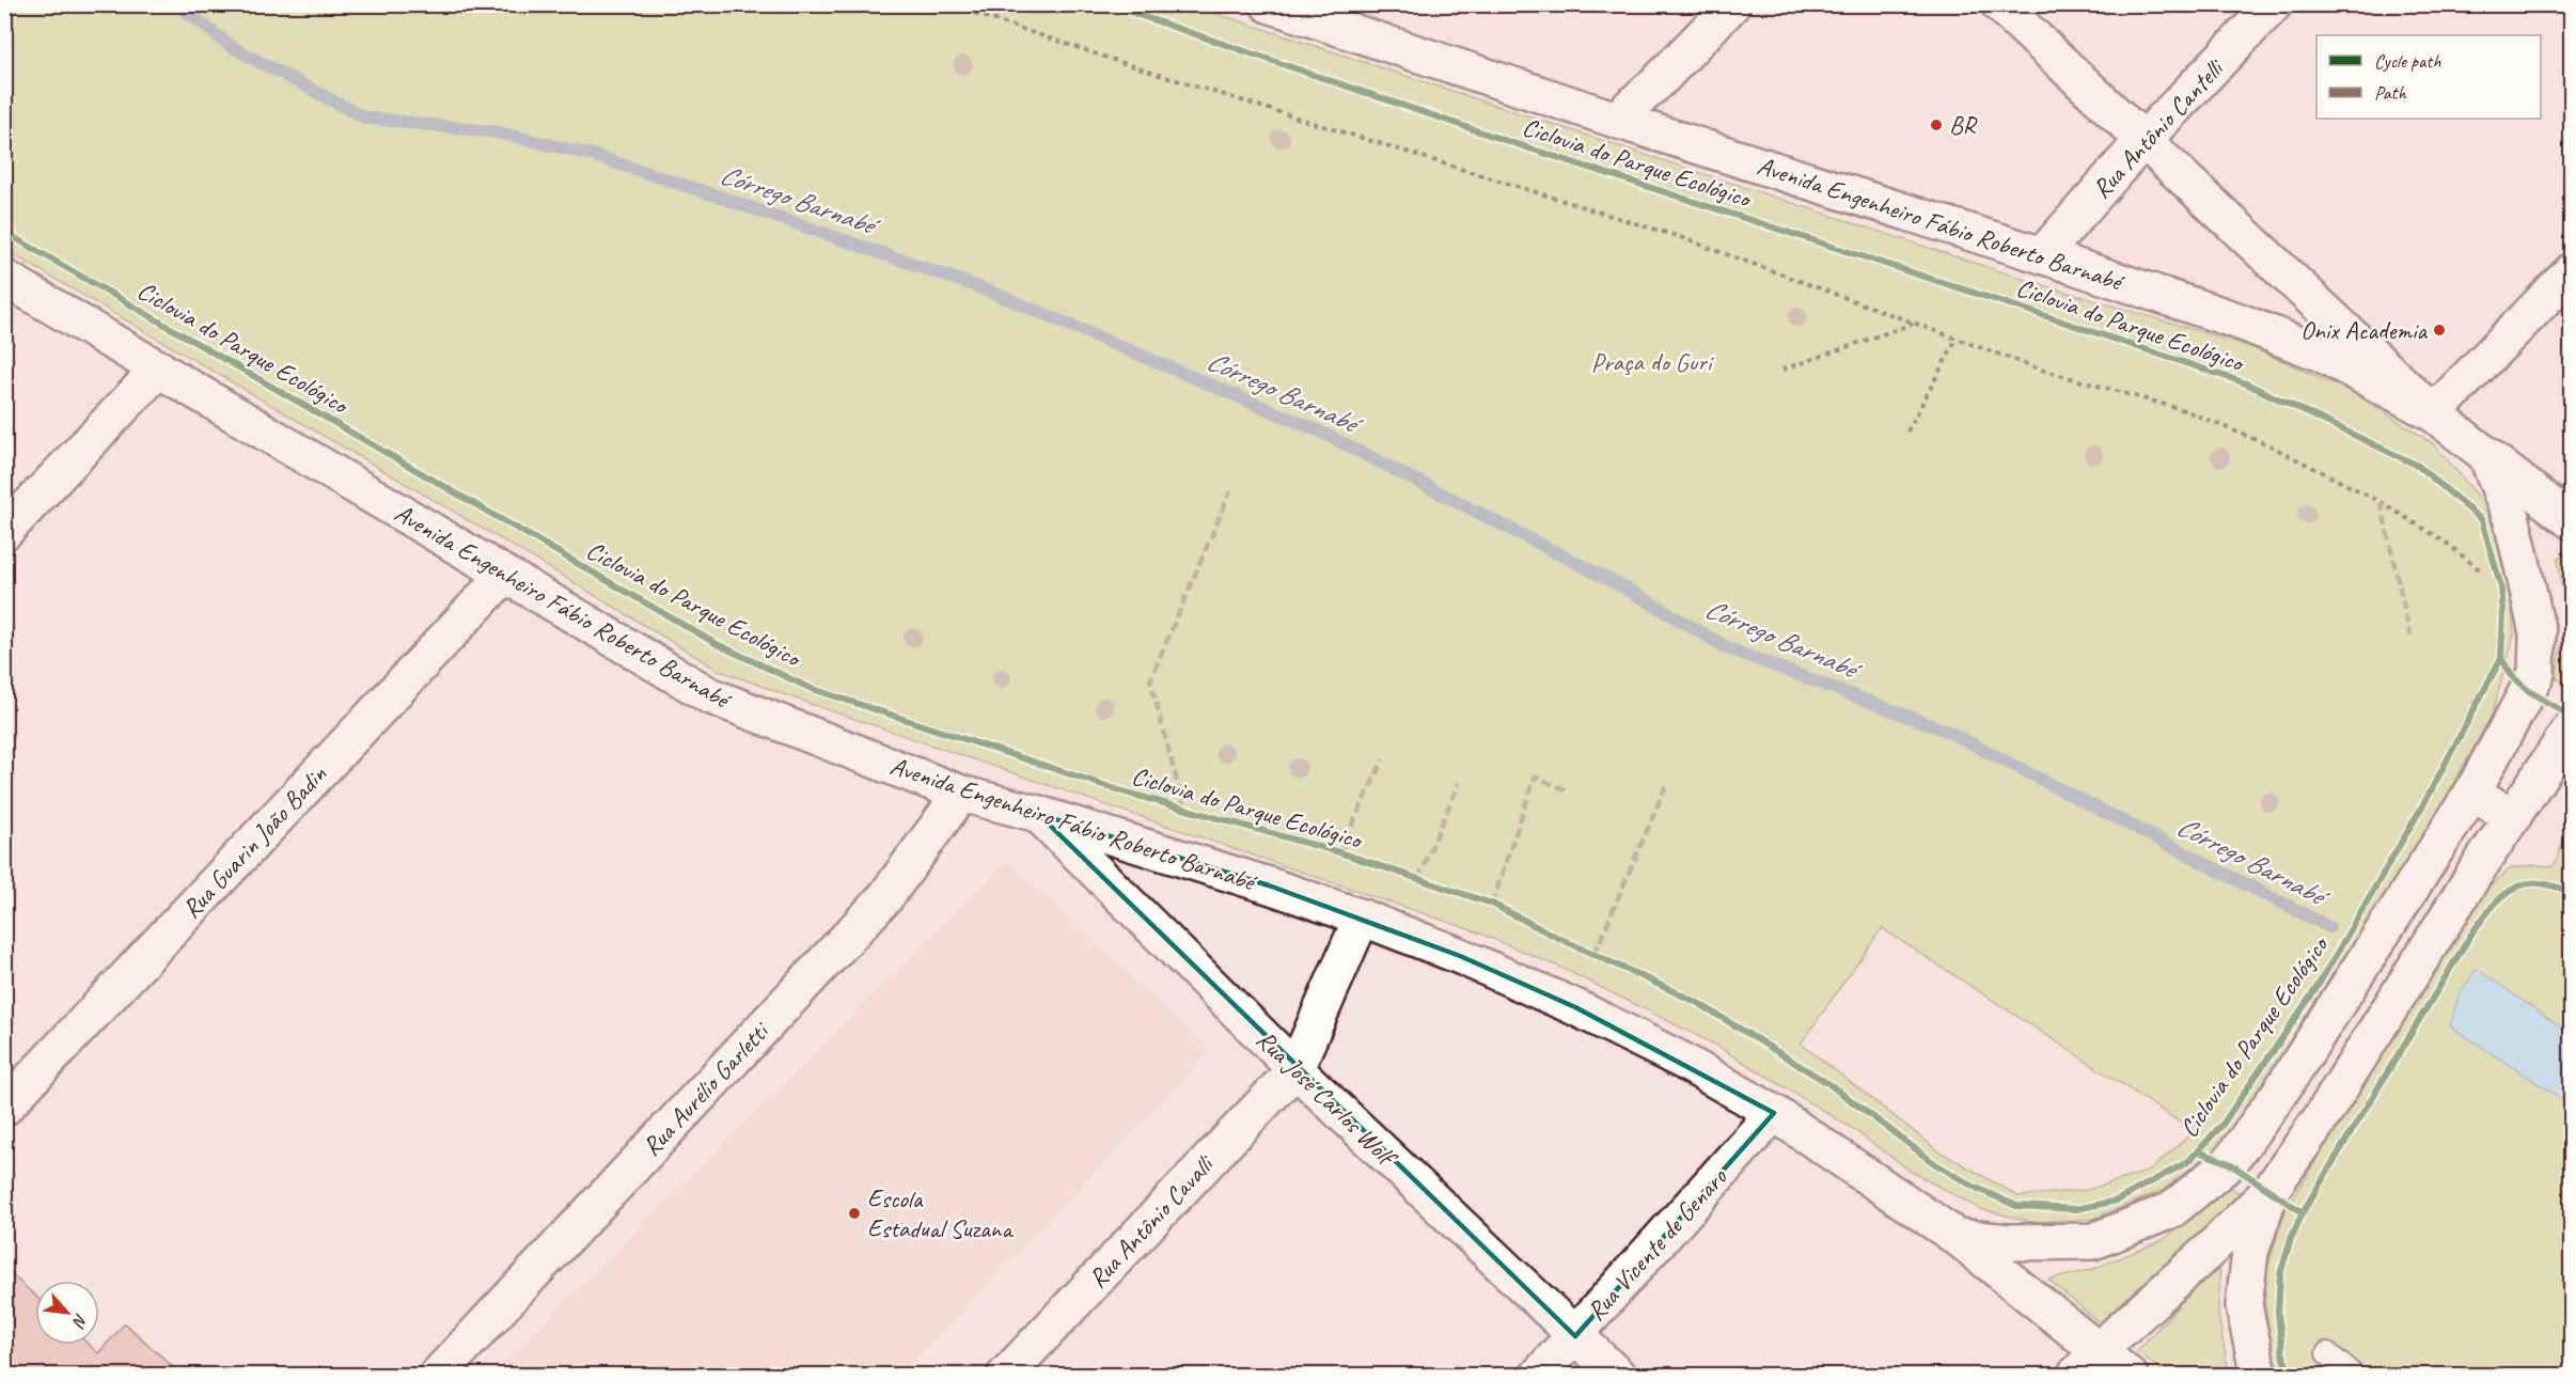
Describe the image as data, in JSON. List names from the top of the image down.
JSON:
{
  "streets": {
    "main road": [
      "Rua Antônio Cantelli",
      "Avenida Engenheiro Fábio Roberto Barnabé",
      "Rua Guarin João Badin",
      "Rua Aurélio Garletti",
      "Rua José Carlos Wolf",
      "Rua Antônio Cavalli",
      "Rua Vicente de Genaro"
    ],
    "cycle path": ["Ciclovia do Parque Ecológico"]
  },
  "crossings": [
    ["Rua Antônio Cantelli", "Avenida Engenheiro Fábio Roberto Barnabé"],
    ["Avenida Engenheiro Fábio Roberto Barnabé", "Rua Guarin João Badin"],
    ["Avenida Engenheiro Fábio Roberto Barnabé", "Rua Aurélio Garletti"],
    ["Avenida Engenheiro Fábio Roberto Barnabé", "Rua José Carlos Wolf"],
    ["Avenida Engenheiro Fábio Roberto Barnabé", "Rua Antônio Cavalli"],
    ["Avenida Engenheiro Fábio Roberto Barnabé", "Rua Vicente de Genaro"],
    ["Rua José Carlos Wolf", "Rua Antônio Cavalli"],
    ["Rua José Carlos Wolf", "Rua Vicente de Genaro"]
  ],
  "water": ["Córrego Barnabé"],
  "parks": ["Praça do Guri"],
  "places": ["BR", "Onix Academia", "Escola Estadual Suzana"],
  "legend": ["Cycle path", "Path"],
  "north": "bottom right"
}
